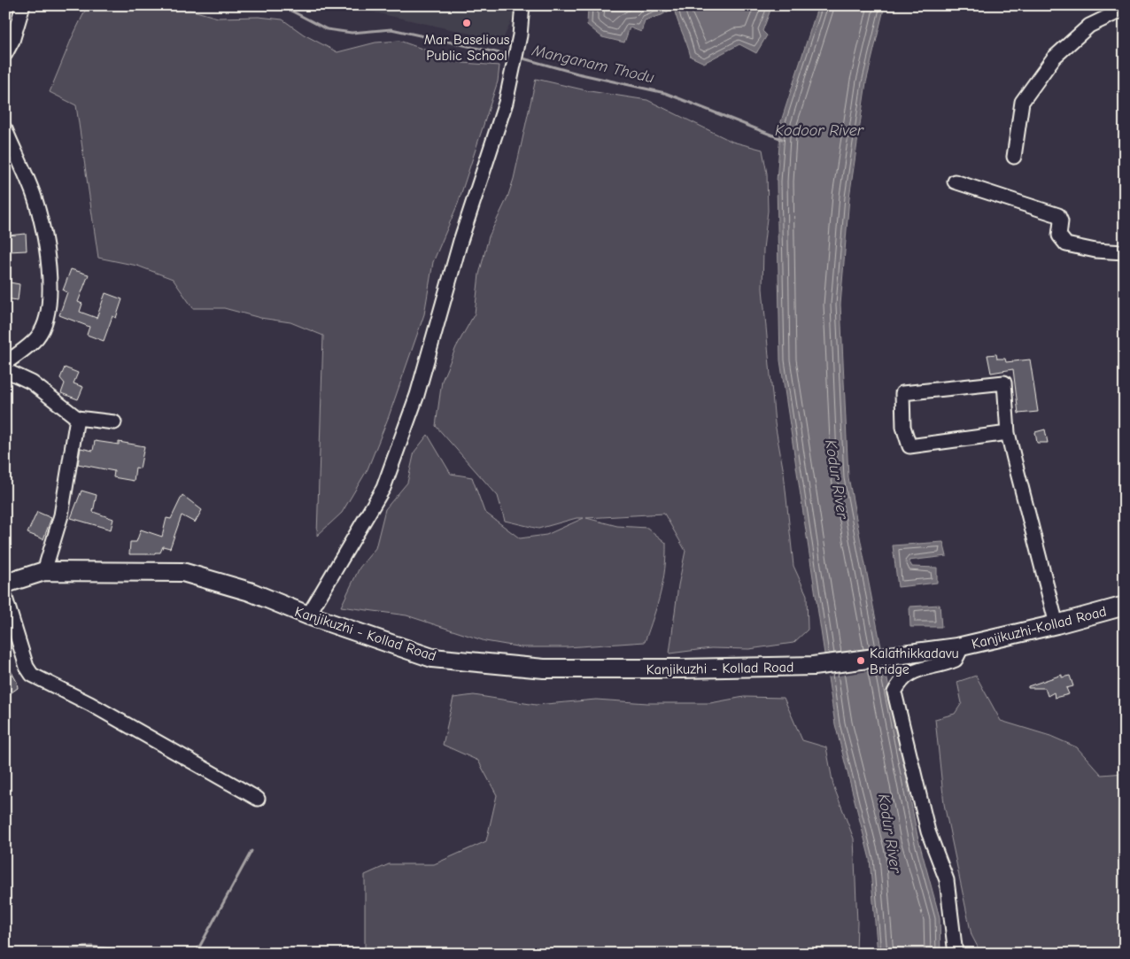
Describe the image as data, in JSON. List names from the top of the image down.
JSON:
{
  "streets": {
    "main road": ["Kanjikuzhi-Kollad Road", "Kanjikuzhi - Kollad Road"]
  },
  "crossings": [
    ["Kanjikuzhi-Kollad Road", "Kanjikuzhi - Kollad Road"]
  ],
  "water": ["Manganam Thodu", "Kodoor River", "Kodur River"],
  "places": ["Mar Baselious Public School", "Kalathikkadavu Bridge"]
}
